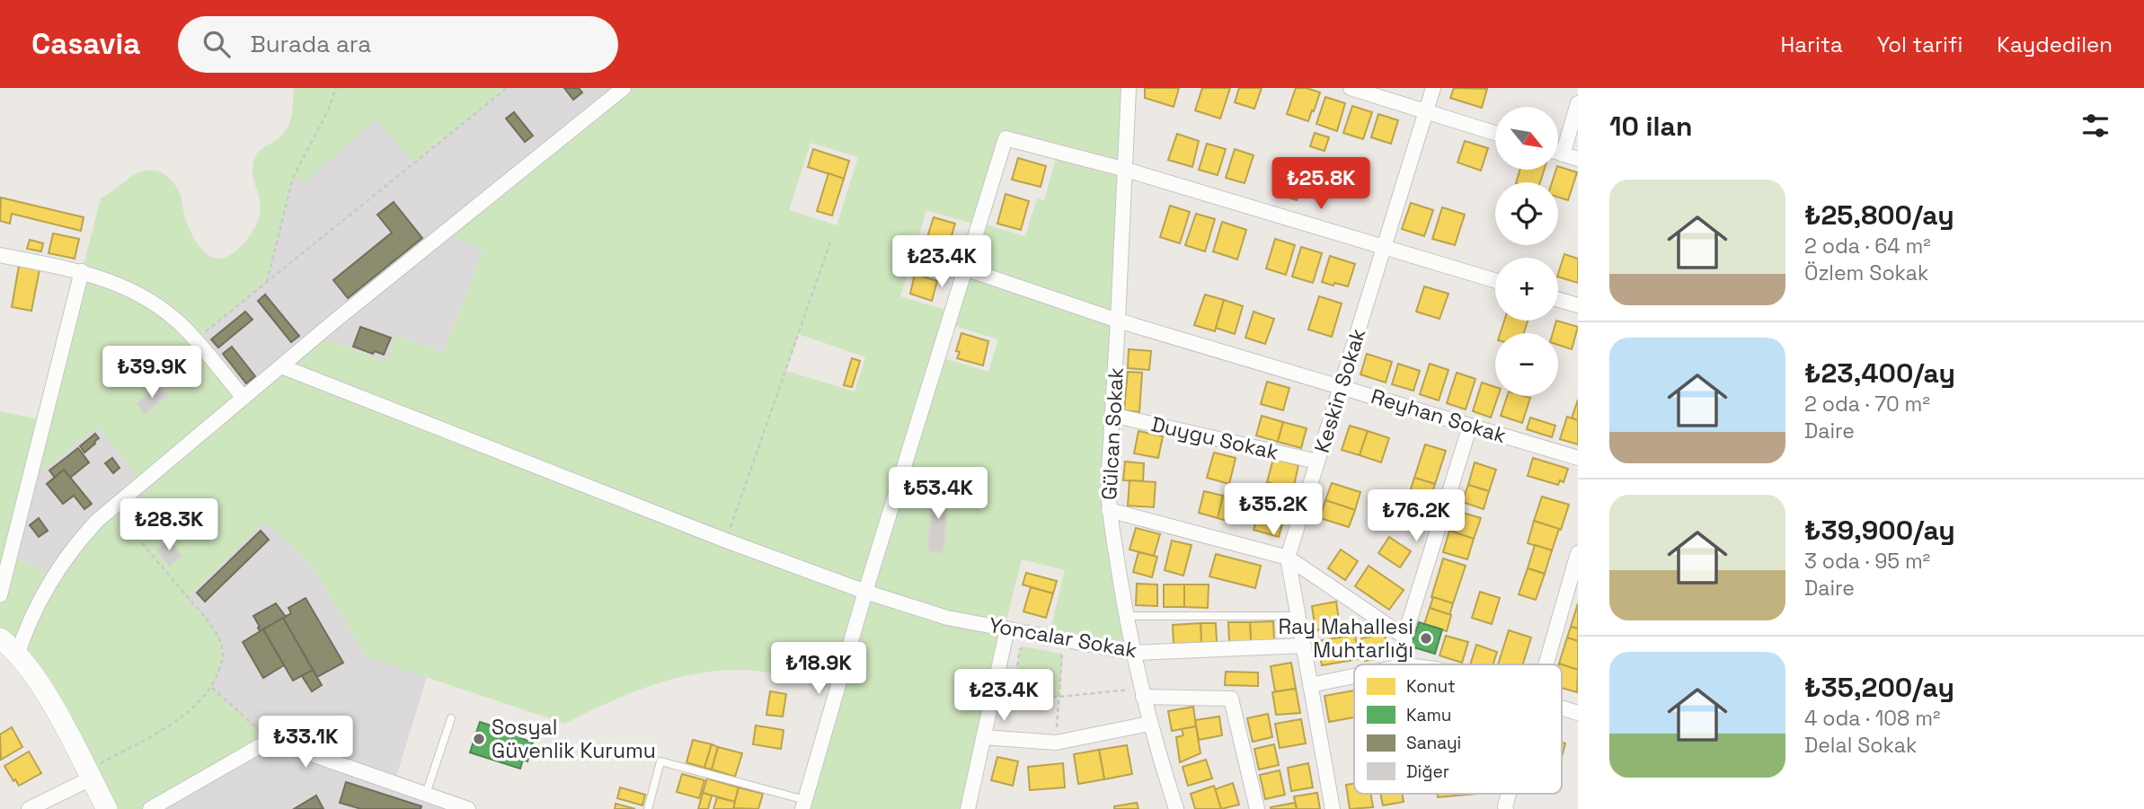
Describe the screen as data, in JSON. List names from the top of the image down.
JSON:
{
  "streets": {
    "street": [
      "Keskin Sokak",
      "Reyhan Sokak",
      "Gülcan Sokak",
      "Duygu Sokak",
      "Yoncalar Sokak"
    ]
  },
  "crossings": [
    ["Keskin Sokak", "Reyhan Sokak"],
    ["Keskin Sokak", "Duygu Sokak"],
    ["Keskin Sokak", "Yoncalar Sokak"],
    ["Reyhan Sokak", "Gülcan Sokak"],
    ["Gülcan Sokak", "Duygu Sokak"],
    ["Gülcan Sokak", "Yoncalar Sokak"]
  ],
  "places": ["Ray Mahallesi Muhtarlığı", "Sosyal Güvenlik Kurumu"],
  "legend": [
    "Konut",
    "Kamu",
    "Sanayi",
    "Diğer"
  ],
  "north": "bottom right",
  "page": {
    "header": "Casavia",
    "search": "Burada ara",
    "nav": ["Harita", "Yol tarifi", "Kaydedilen"],
    "heading": "10 ilan",
    "map_buttons": ["+", "−"],
    "price": [
      "₺25.8K",
      "₺23.4K",
      "₺39.9K",
      "₺53.4K",
      "₺35.2K",
      "₺76.2K",
      "₺28.3K",
      "₺18.9K",
      "₺23.4K",
      "₺33.1K"
    ],
    "list": [
      {
        "name": "₺25,800/ay",
        "note": "2 oda · 64 m² · Özlem Sokak"
      },
      {
        "name": "₺23,400/ay",
        "note": "2 oda · 70 m² · Daire"
      },
      {
        "name": "₺39,900/ay",
        "note": "3 oda · 95 m² · Daire"
      },
      {
        "name": "₺35,200/ay",
        "note": "4 oda · 108 m² · Delal Sokak"
      }
    ]
  }
}
